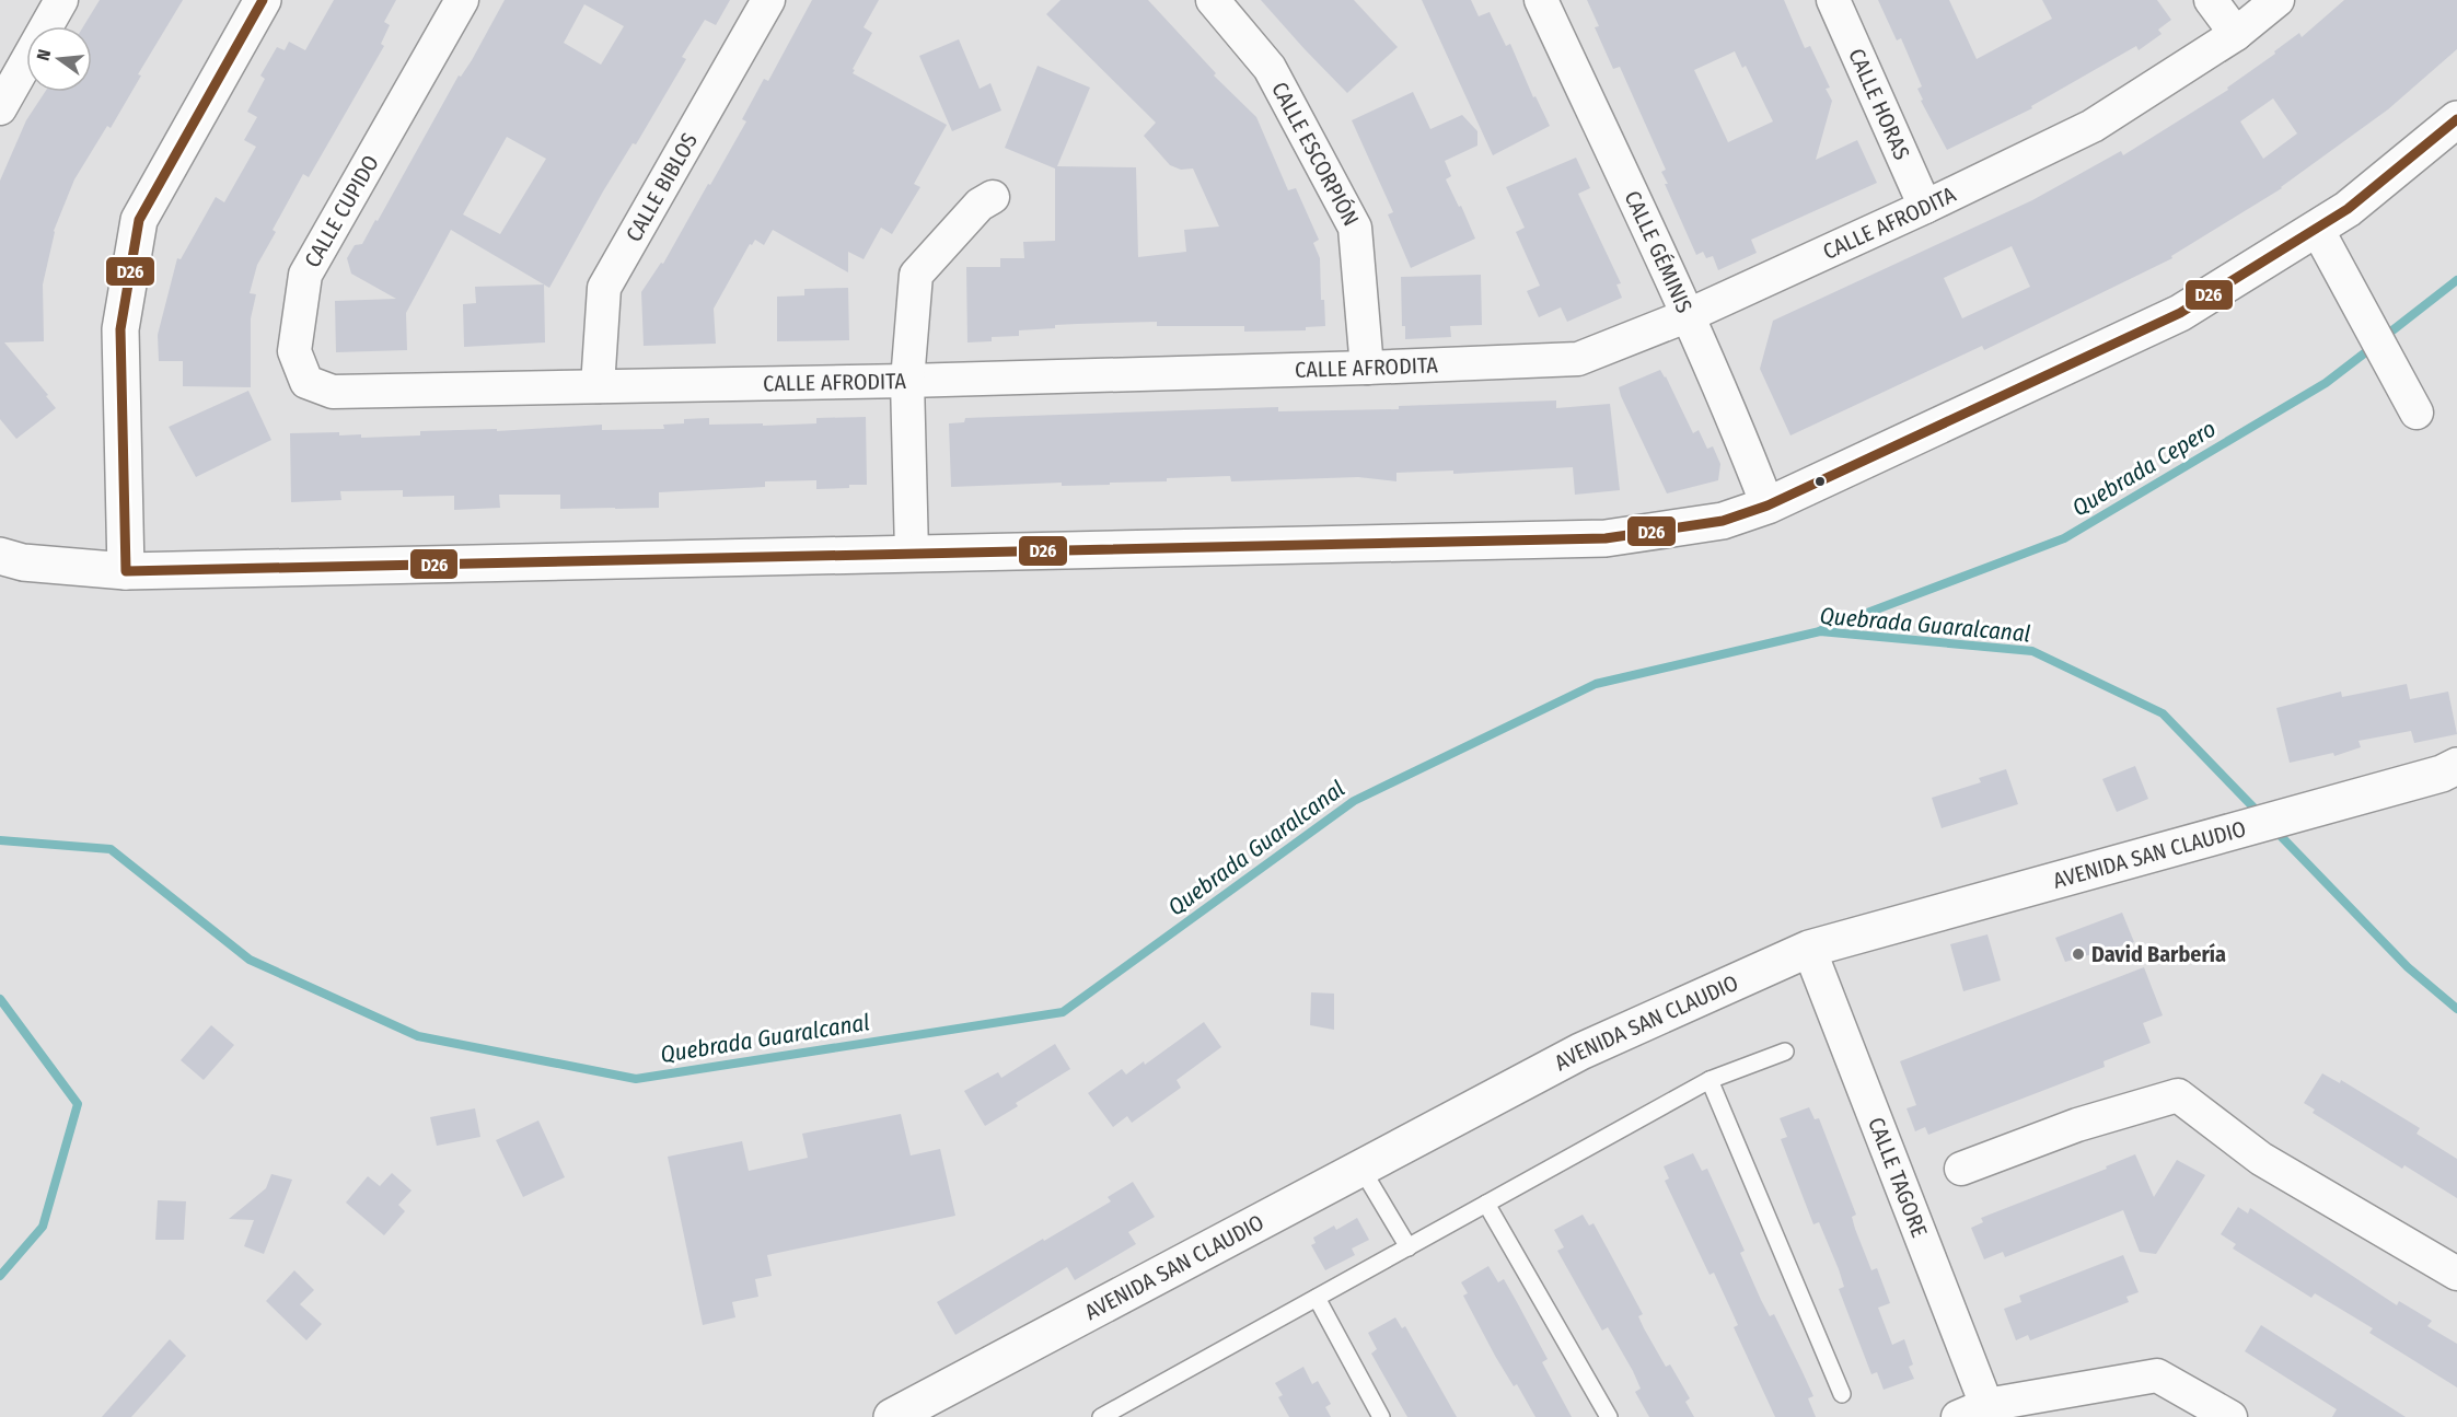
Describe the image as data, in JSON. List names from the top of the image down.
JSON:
{
  "streets": {
    "street": [
      "CALLE HORAS",
      "CALLE ESCORPIÓN",
      "CALLE BIBLOS",
      "CALLE CUPIDO",
      "CALLE AFRODITA",
      "CALLE GÉMINIS",
      "AVENIDA SAN CLAUDIO",
      "CALLE TAGORE"
    ]
  },
  "crossings": [
    ["CALLE HORAS", "CALLE AFRODITA"],
    ["CALLE ESCORPIÓN", "CALLE AFRODITA"],
    ["CALLE BIBLOS", "CALLE AFRODITA"],
    ["CALLE CUPIDO", "CALLE AFRODITA"],
    ["CALLE AFRODITA", "CALLE GÉMINIS"],
    ["AVENIDA SAN CLAUDIO", "CALLE TAGORE"]
  ],
  "water": ["Quebrada Cepero", "Quebrada Guaralcanal"],
  "places": ["David Barbería"],
  "lines": ["transit line D26"],
  "north": "left"
}
